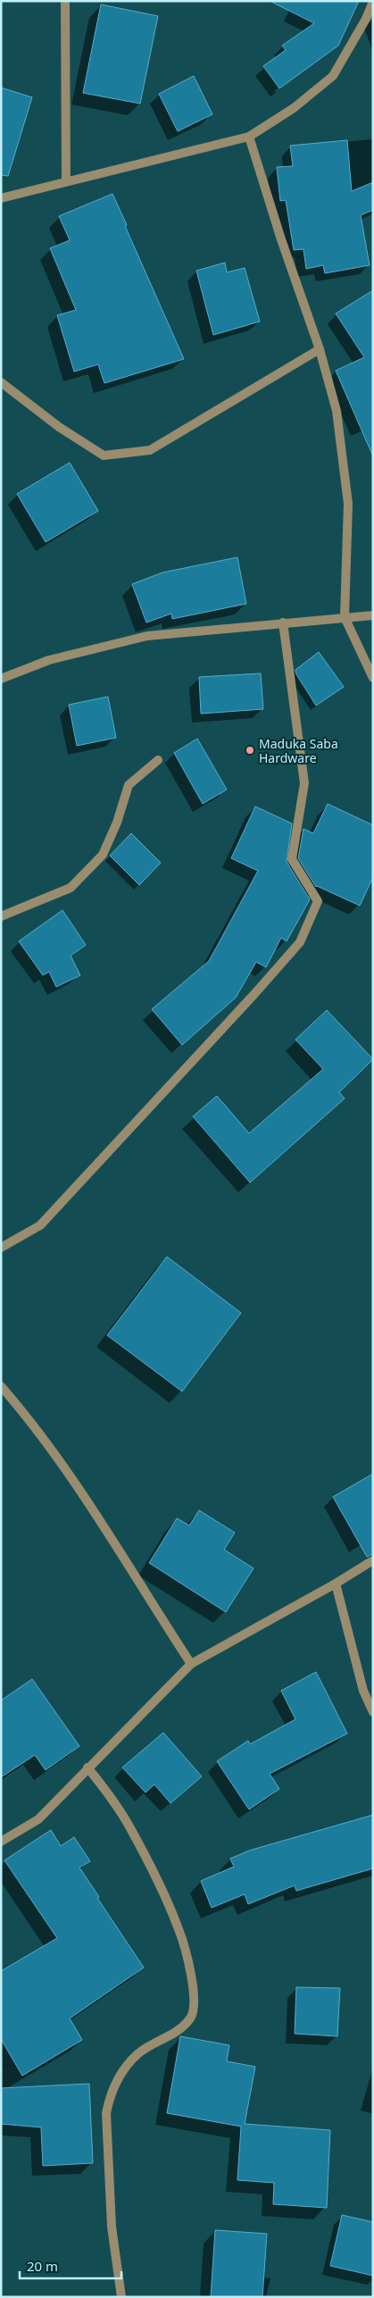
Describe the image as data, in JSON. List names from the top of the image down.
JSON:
{
  "places": ["Maduka Saba Hardware"],
  "scale_bar": "20 m"
}
